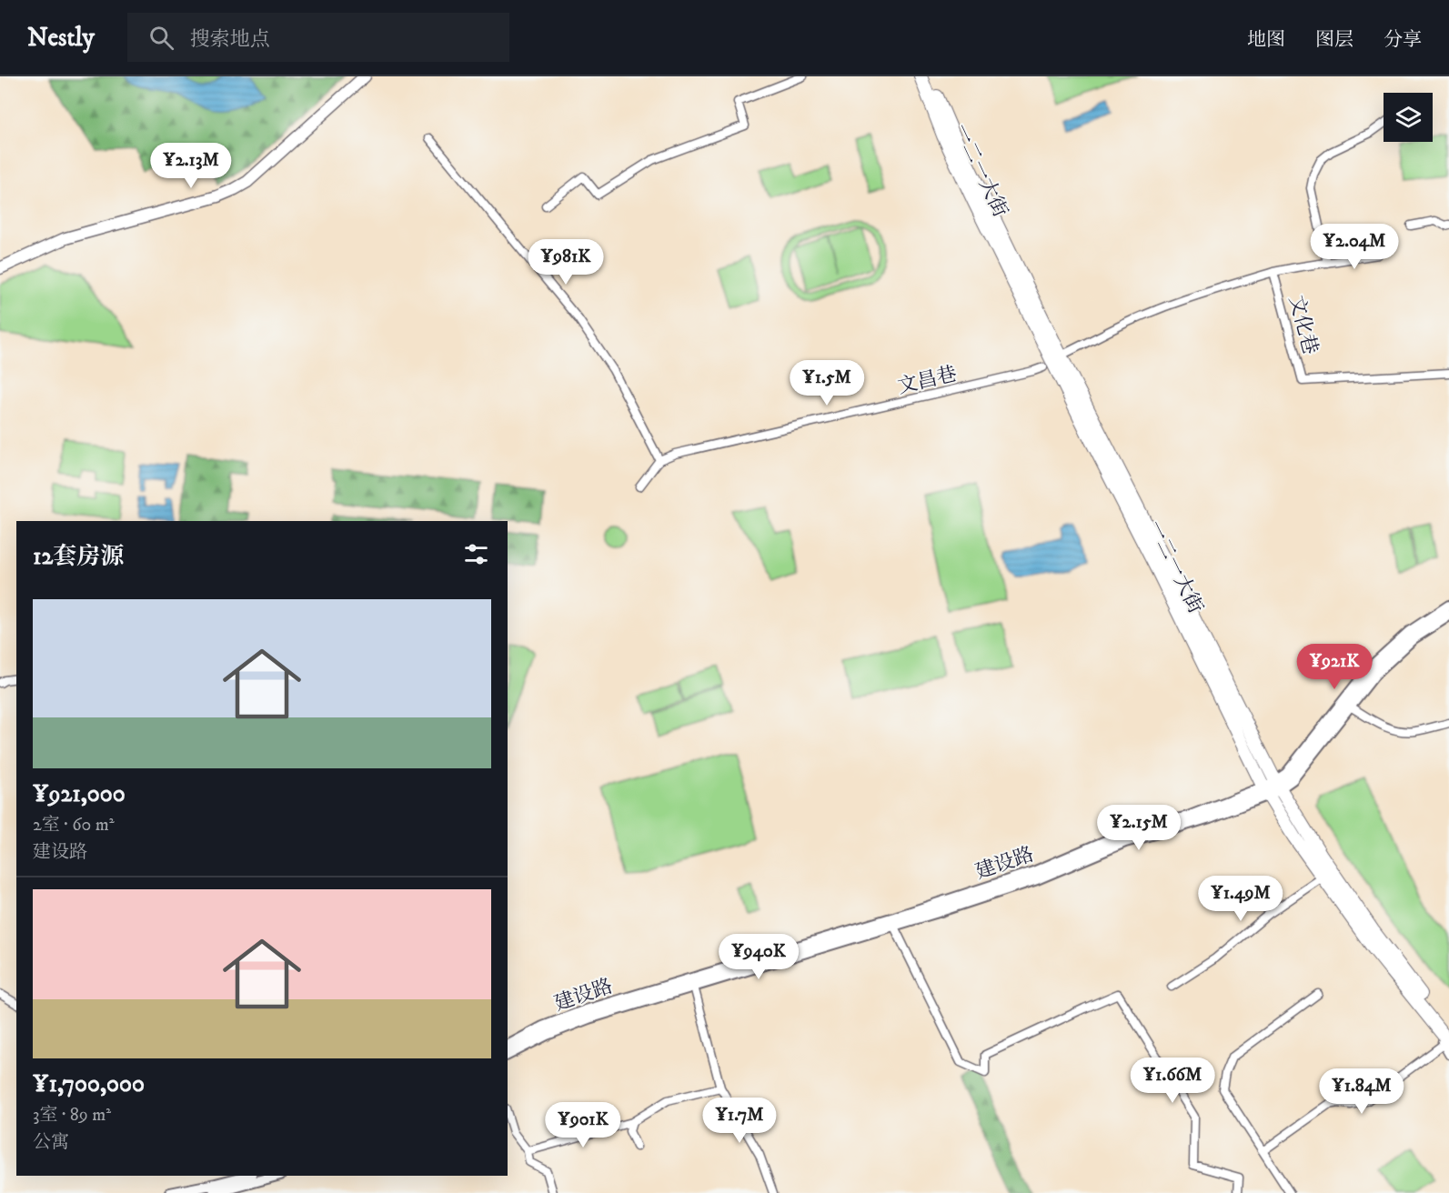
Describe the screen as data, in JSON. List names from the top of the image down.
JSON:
{
  "streets": {
    "main road": ["一二一大街"],
    "street": ["文化巷", "文昌巷", "建设路"]
  },
  "crossings": [
    ["一二一大街", "文化巷"],
    ["一二一大街", "文昌巷"],
    ["一二一大街", "建设路"],
    ["文化巷", "文昌巷"]
  ],
  "page": {
    "header": "Nestly",
    "search": "搜索地点",
    "nav": ["地图", "图层", "分享"],
    "price": [
      "¥2.13M",
      "¥2.04M",
      "¥981K",
      "¥1.5M",
      "¥921K",
      "¥2.15M",
      "¥1.49M",
      "¥940K",
      "¥1.66M",
      "¥1.84M",
      "¥1.7M",
      "¥901K"
    ],
    "heading": "12套房源",
    "list": [
      {
        "name": "¥921,000",
        "note": "2室 · 60 m² · 建设路"
      },
      {
        "name": "¥1,700,000",
        "note": "3室 · 89 m² · 公寓"
      }
    ]
  }
}
